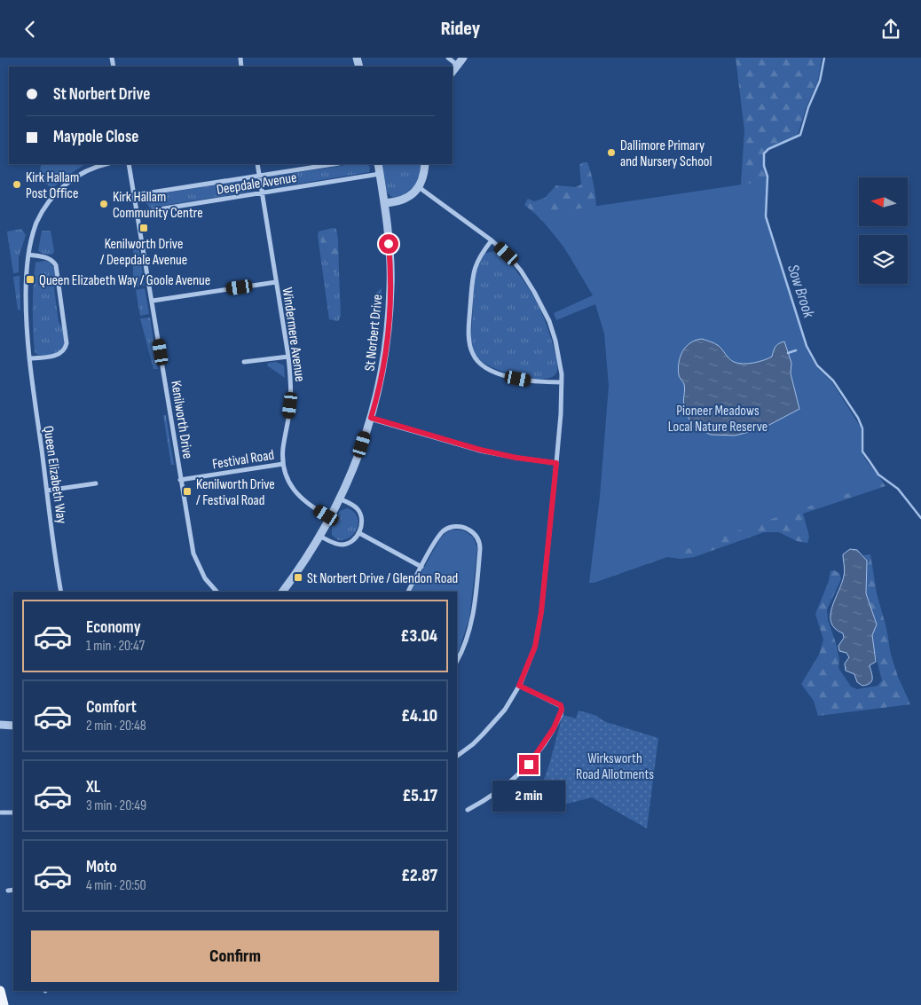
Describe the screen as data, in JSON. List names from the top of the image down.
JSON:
{
  "streets": {
    "street": [
      "Deepdale Avenue",
      "St Norbert Drive",
      "Windermere Avenue",
      "Kenilworth Drive",
      "Festival Road",
      "Queen Elizabeth Way"
    ]
  },
  "crossings": [
    ["Deepdale Avenue", "St Norbert Drive"],
    ["Deepdale Avenue", "Windermere Avenue"],
    ["Deepdale Avenue", "Kenilworth Drive"],
    ["St Norbert Drive", "Windermere Avenue"],
    ["Windermere Avenue", "Festival Road"],
    ["Kenilworth Drive", "Festival Road"]
  ],
  "water": ["Sow Brook"],
  "parks": ["Pioneer Meadows Local Nature Reserve", "Wirksworth Road Allotments"],
  "places": {
    "other": ["Dallimore Primary and Nursery School", "Kirk Hallam Post Office", "Kirk Hallam Community Centre"],
    "transit": [
      "Kenilworth Drive / Deepdale Avenue",
      "Queen Elizabeth Way / Goole Avenue",
      "Kenilworth Drive / Festival Road",
      "St Norbert Drive / Glendon Road"
    ]
  },
  "north": "left",
  "page": {
    "header": "Ridey",
    "banner": ["St Norbert Drive", "Maypole Close"],
    "list": [
      {
        "name": "Economy",
        "note": "1 min · 20:47",
        "value": "£3.04"
      },
      {
        "name": "Comfort",
        "note": "2 min · 20:48",
        "value": "£4.10"
      },
      {
        "name": "XL",
        "note": "3 min · 20:49",
        "value": "£5.17"
      },
      {
        "name": "Moto",
        "note": "4 min · 20:50",
        "value": "£2.87"
      }
    ],
    "bubble": "2 min",
    "buttons": "Confirm"
  }
}
